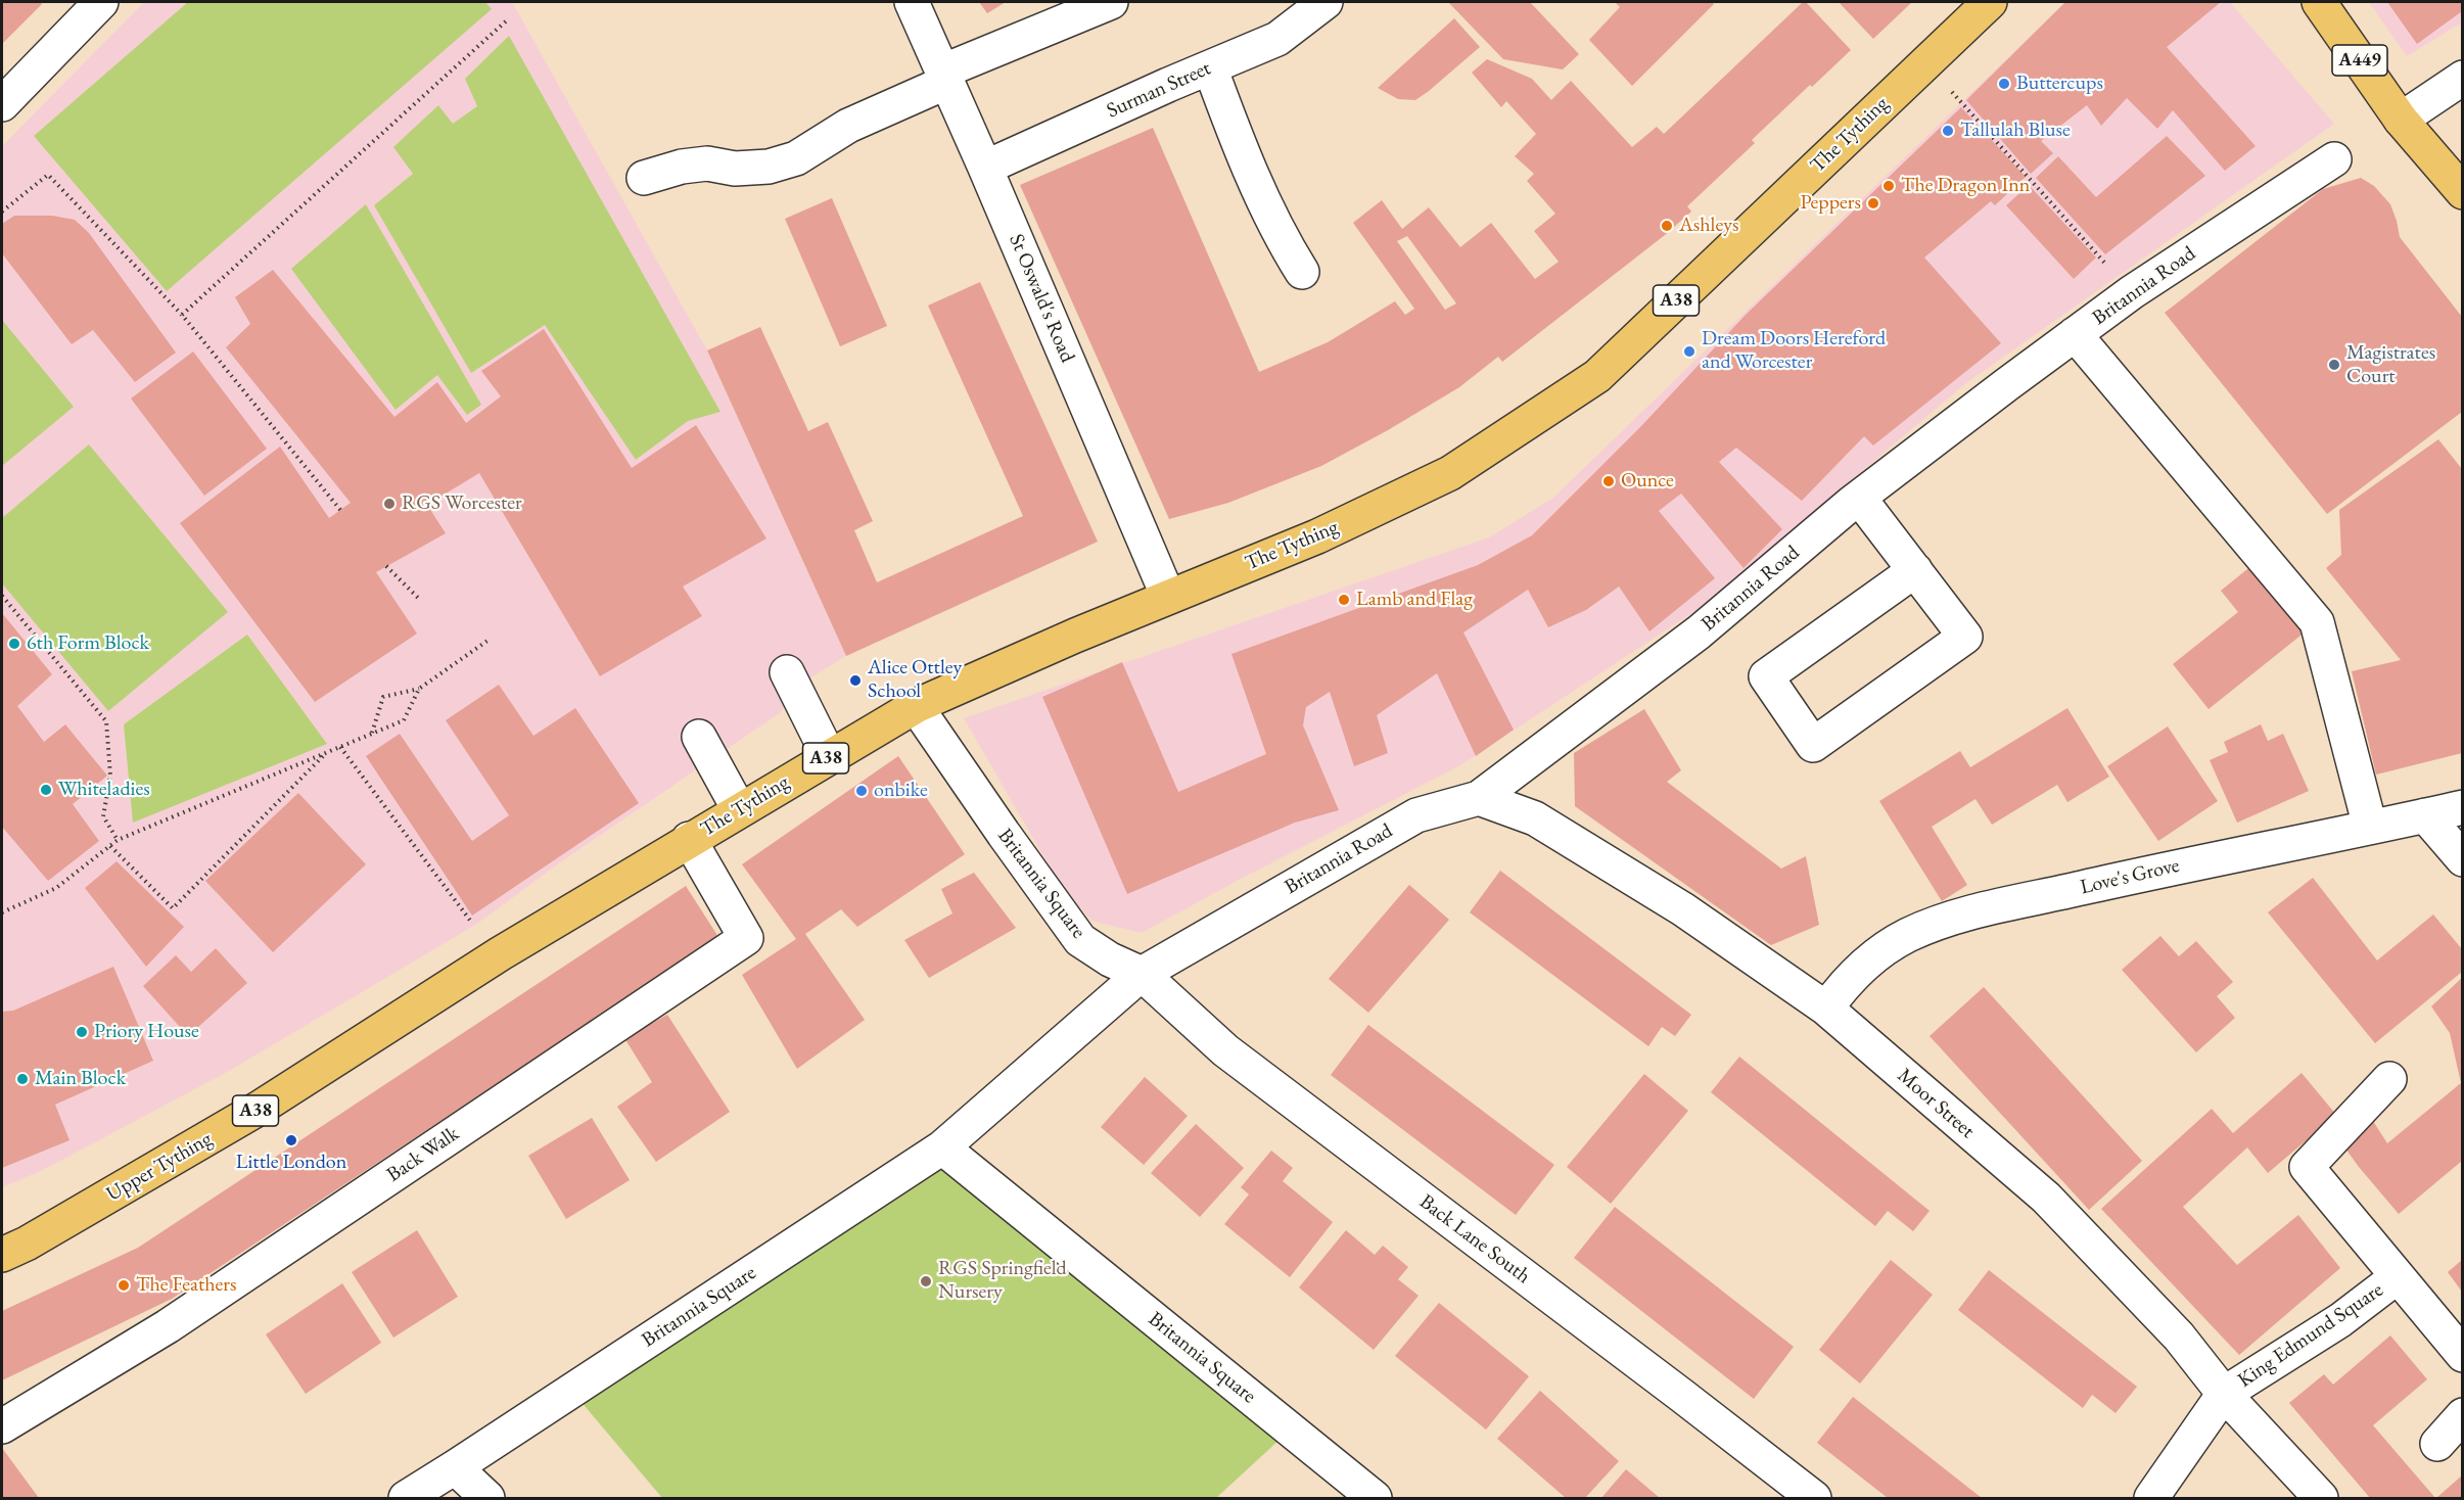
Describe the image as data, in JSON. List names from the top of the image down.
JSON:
{
  "streets": {
    "main road": [
      "A449",
      "The Tything",
      "A38",
      "Upper Tything"
    ],
    "street": [
      "Surman Street",
      "Britannia Road",
      "St Oswald's Road",
      "Love's Grove",
      "Britannia Square",
      "Moor Street",
      "Back Walk",
      "Back Lane South",
      "King Edmund Square"
    ]
  },
  "crossings": [
    ["Surman Street", "St Oswald's Road"],
    ["The Tything", "St Oswald's Road"],
    ["The Tything", "Britannia Square"],
    ["The Tything", "Back Walk"],
    ["The Tything", "Upper Tything"],
    ["Britannia Road", "Britannia Square"],
    ["Britannia Road", "Moor Street"],
    ["Britannia Road", "Back Lane South"],
    ["Love's Grove", "Moor Street"],
    ["Britannia Square", "Back Lane South"],
    ["Moor Street", "King Edmund Square"]
  ],
  "places": [
    "Buttercups",
    "Tallulah Bluse",
    "The Dragon Inn",
    "Peppers",
    "Ashleys",
    "Dream Doors Hereford and Worcester",
    "Magistrates Court",
    "Ounce",
    "RGS Worcester",
    "Lamb and Flag",
    "6th Form Block",
    "Alice Ottley School",
    "Whiteladies",
    "onbike",
    "Priory House",
    "Main Block",
    "Little London",
    "RGS Springfield Nursery",
    "The Feathers"
  ]
}
